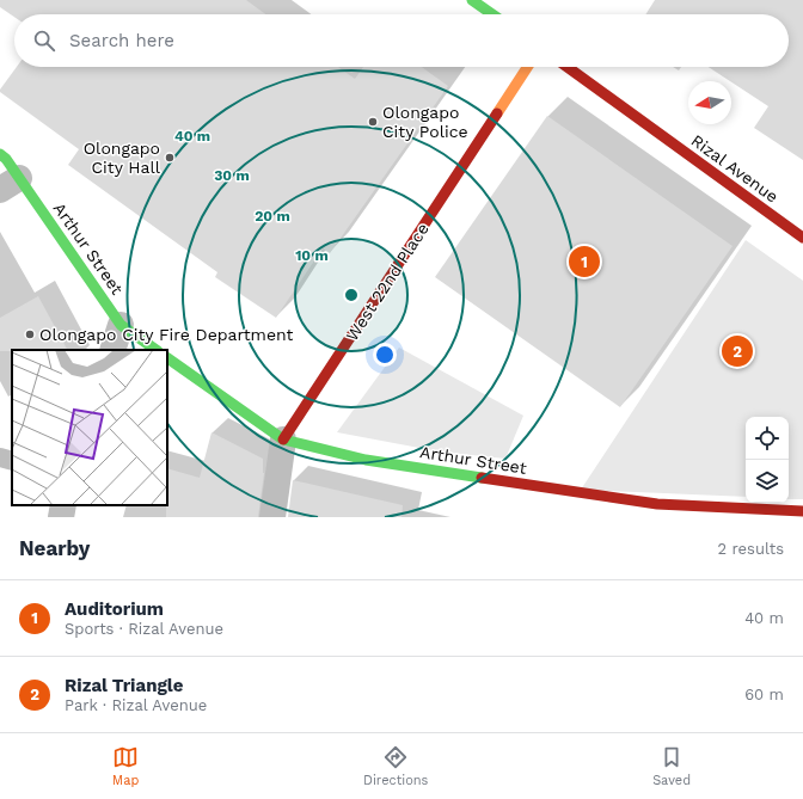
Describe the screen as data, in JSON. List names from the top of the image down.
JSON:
{
  "streets": {
    "main road": ["Rizal Avenue", "Arthur Street", "West 22nd Place"]
  },
  "crossings": [
    ["Arthur Street", "West 22nd Place"]
  ],
  "places": ["Olongapo City Police", "Olongapo City Hall", "Olongapo City Fire Department"],
  "north": "left",
  "page": {
    "search": "Search here",
    "pins": ["1", "2"],
    "heading": ["Nearby", "2 results"],
    "list": [
      {
        "mark": "1",
        "name": "Auditorium",
        "note": "Sports · Rizal Avenue",
        "value": "40 m"
      },
      {
        "mark": "2",
        "name": "Rizal Triangle",
        "note": "Park · Rizal Avenue",
        "value": "60 m"
      }
    ],
    "nav": ["Map", "Directions", "Saved"]
  },
  "rings": [
    "40 m",
    "30 m",
    "20 m",
    "10 m"
  ]
}
